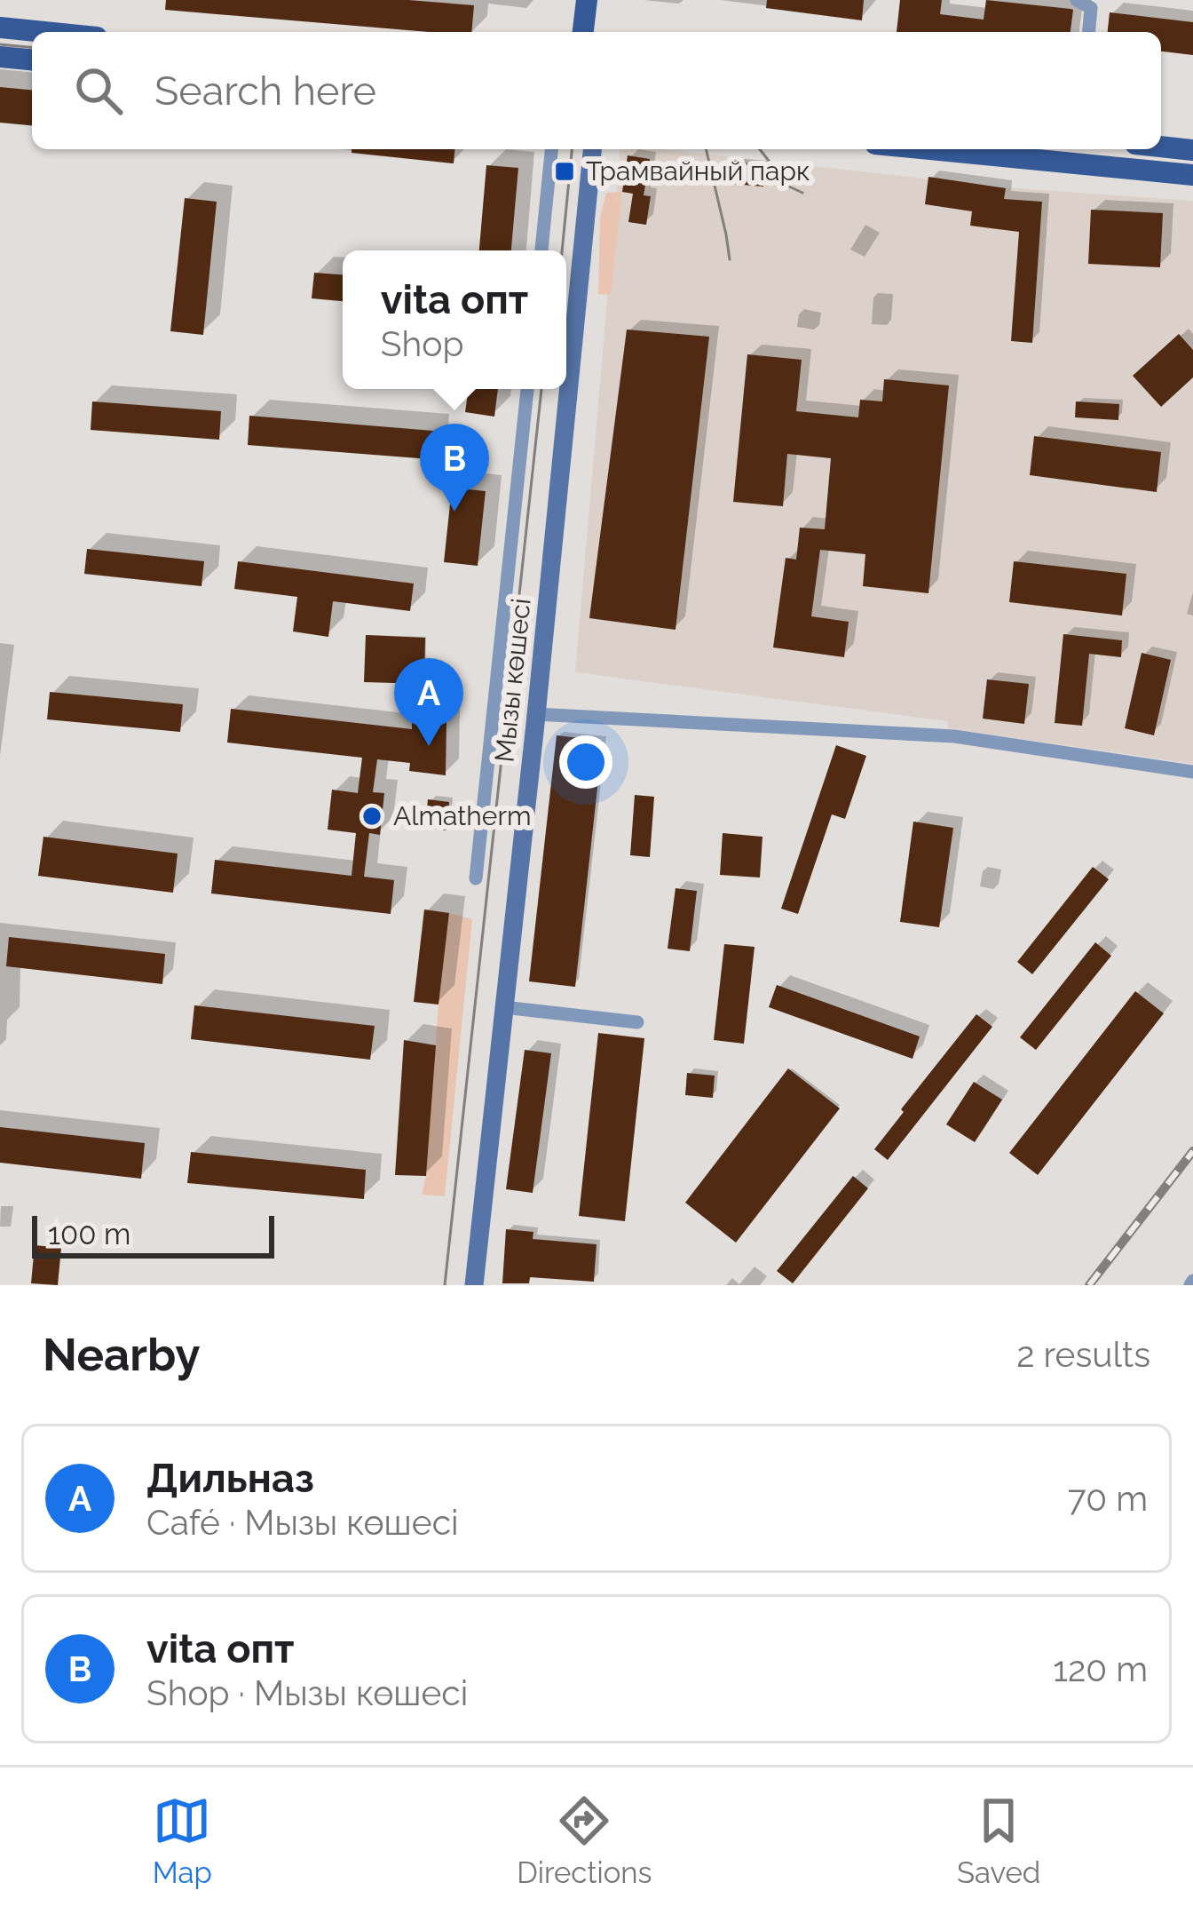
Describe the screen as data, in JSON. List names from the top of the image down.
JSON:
{
  "streets": {
    "main road": ["Мызы көшесі"]
  },
  "places": {
    "transit": ["Трамвайный парк"],
    "other": ["Almatherm"]
  },
  "scale_bar": "100 m",
  "page": {
    "search": "Search here",
    "popup": ["vita опт", "Shop"],
    "pins": ["B", "A"],
    "scale": "100 m",
    "heading": ["Nearby", "2 results"],
    "list": [
      {
        "mark": "A",
        "name": "Дильназ",
        "note": "Café · Мызы көшесі",
        "value": "70 m"
      },
      {
        "mark": "B",
        "name": "vita опт",
        "note": "Shop · Мызы көшесі",
        "value": "120 m"
      }
    ],
    "nav": ["Map", "Directions", "Saved"]
  }
}
